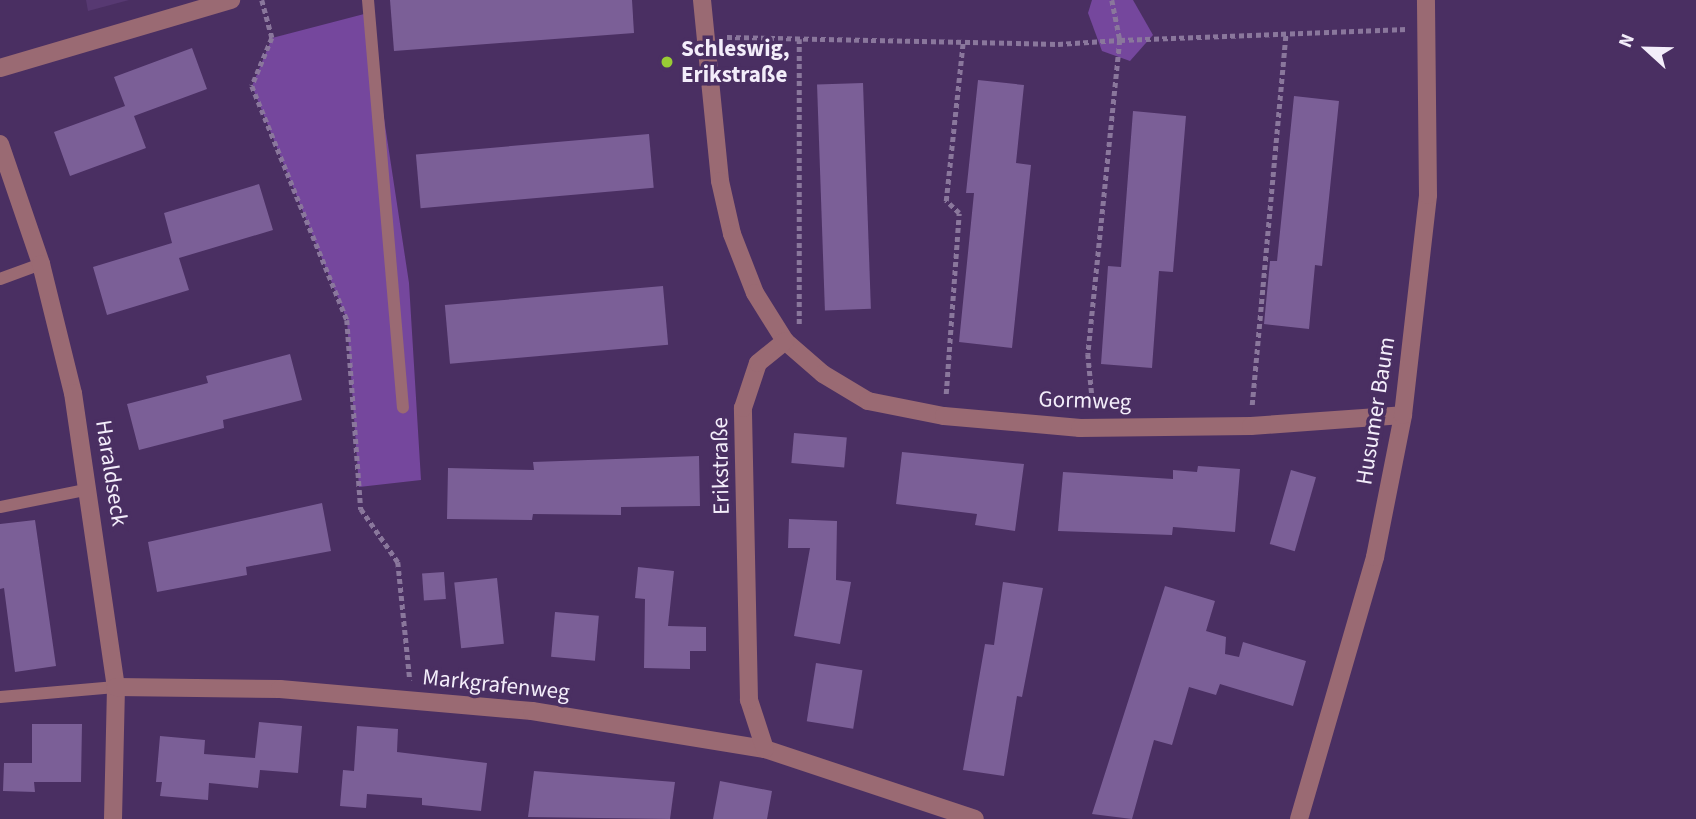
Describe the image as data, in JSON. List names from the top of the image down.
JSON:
{
  "streets": {
    "street": [
      "Gormweg",
      "Husumer Baum",
      "Erikstraße",
      "Haraldseck",
      "Markgrafenweg"
    ]
  },
  "crossings": [
    ["Gormweg", "Husumer Baum"],
    ["Gormweg", "Erikstraße"],
    ["Erikstraße", "Markgrafenweg"],
    ["Haraldseck", "Markgrafenweg"]
  ],
  "places": ["Schleswig, Erikstraße"],
  "north": "left"
}
